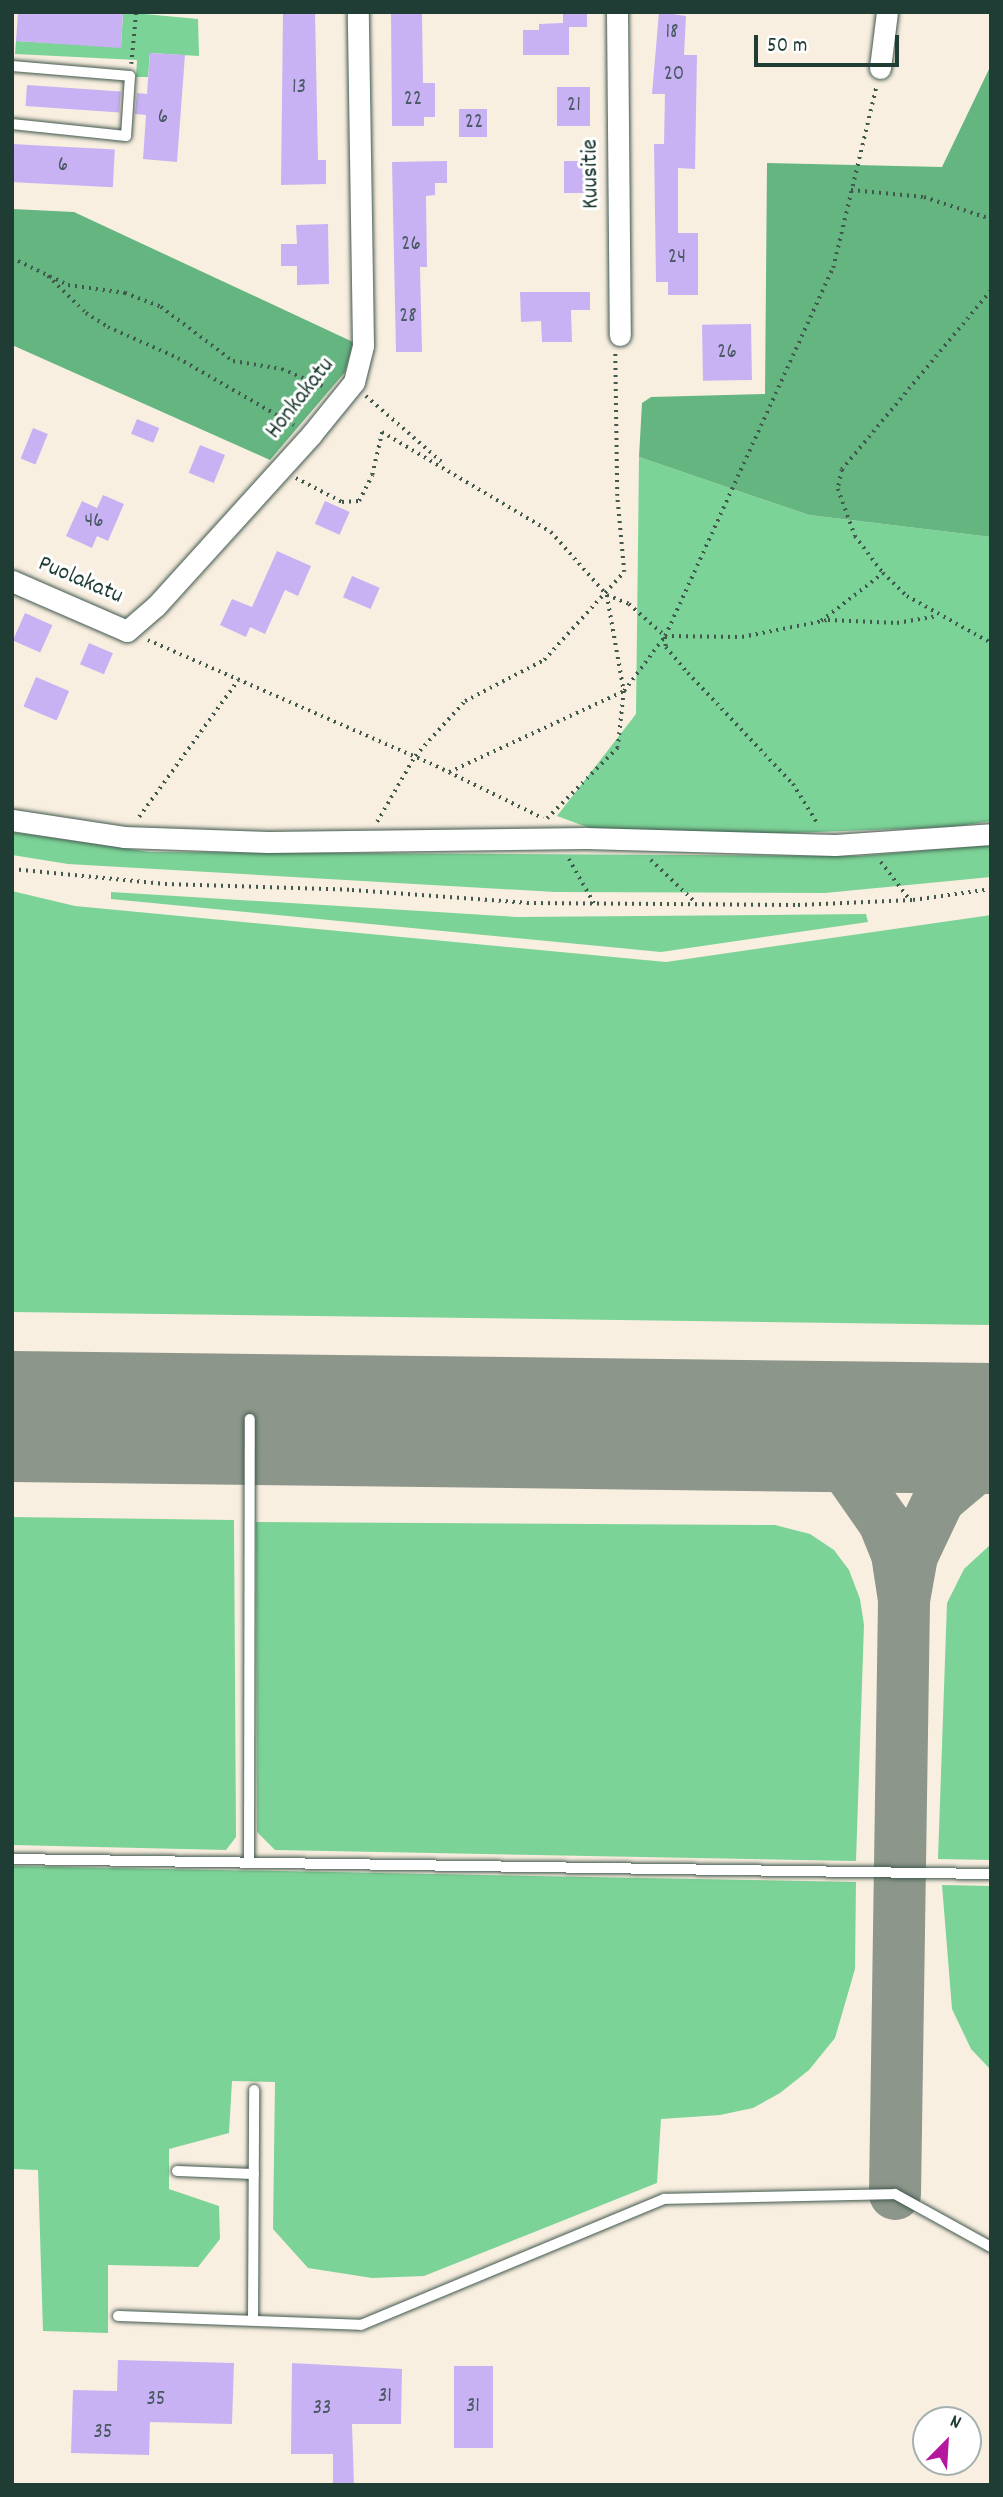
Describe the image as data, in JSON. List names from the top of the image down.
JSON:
{
  "streets": {
    "street": ["Kuusitie", "Honkakatu", "Puolakatu"]
  },
  "crossings": [
    ["Honkakatu", "Puolakatu"]
  ],
  "house_numbers": [
    "18",
    "20",
    "13",
    "22",
    "21",
    "6",
    "22",
    "6",
    "26",
    "24",
    "28",
    "26",
    "46",
    "31",
    "35",
    "31",
    "33",
    "35"
  ],
  "scale_bar": "50 m",
  "north": "top right"
}
